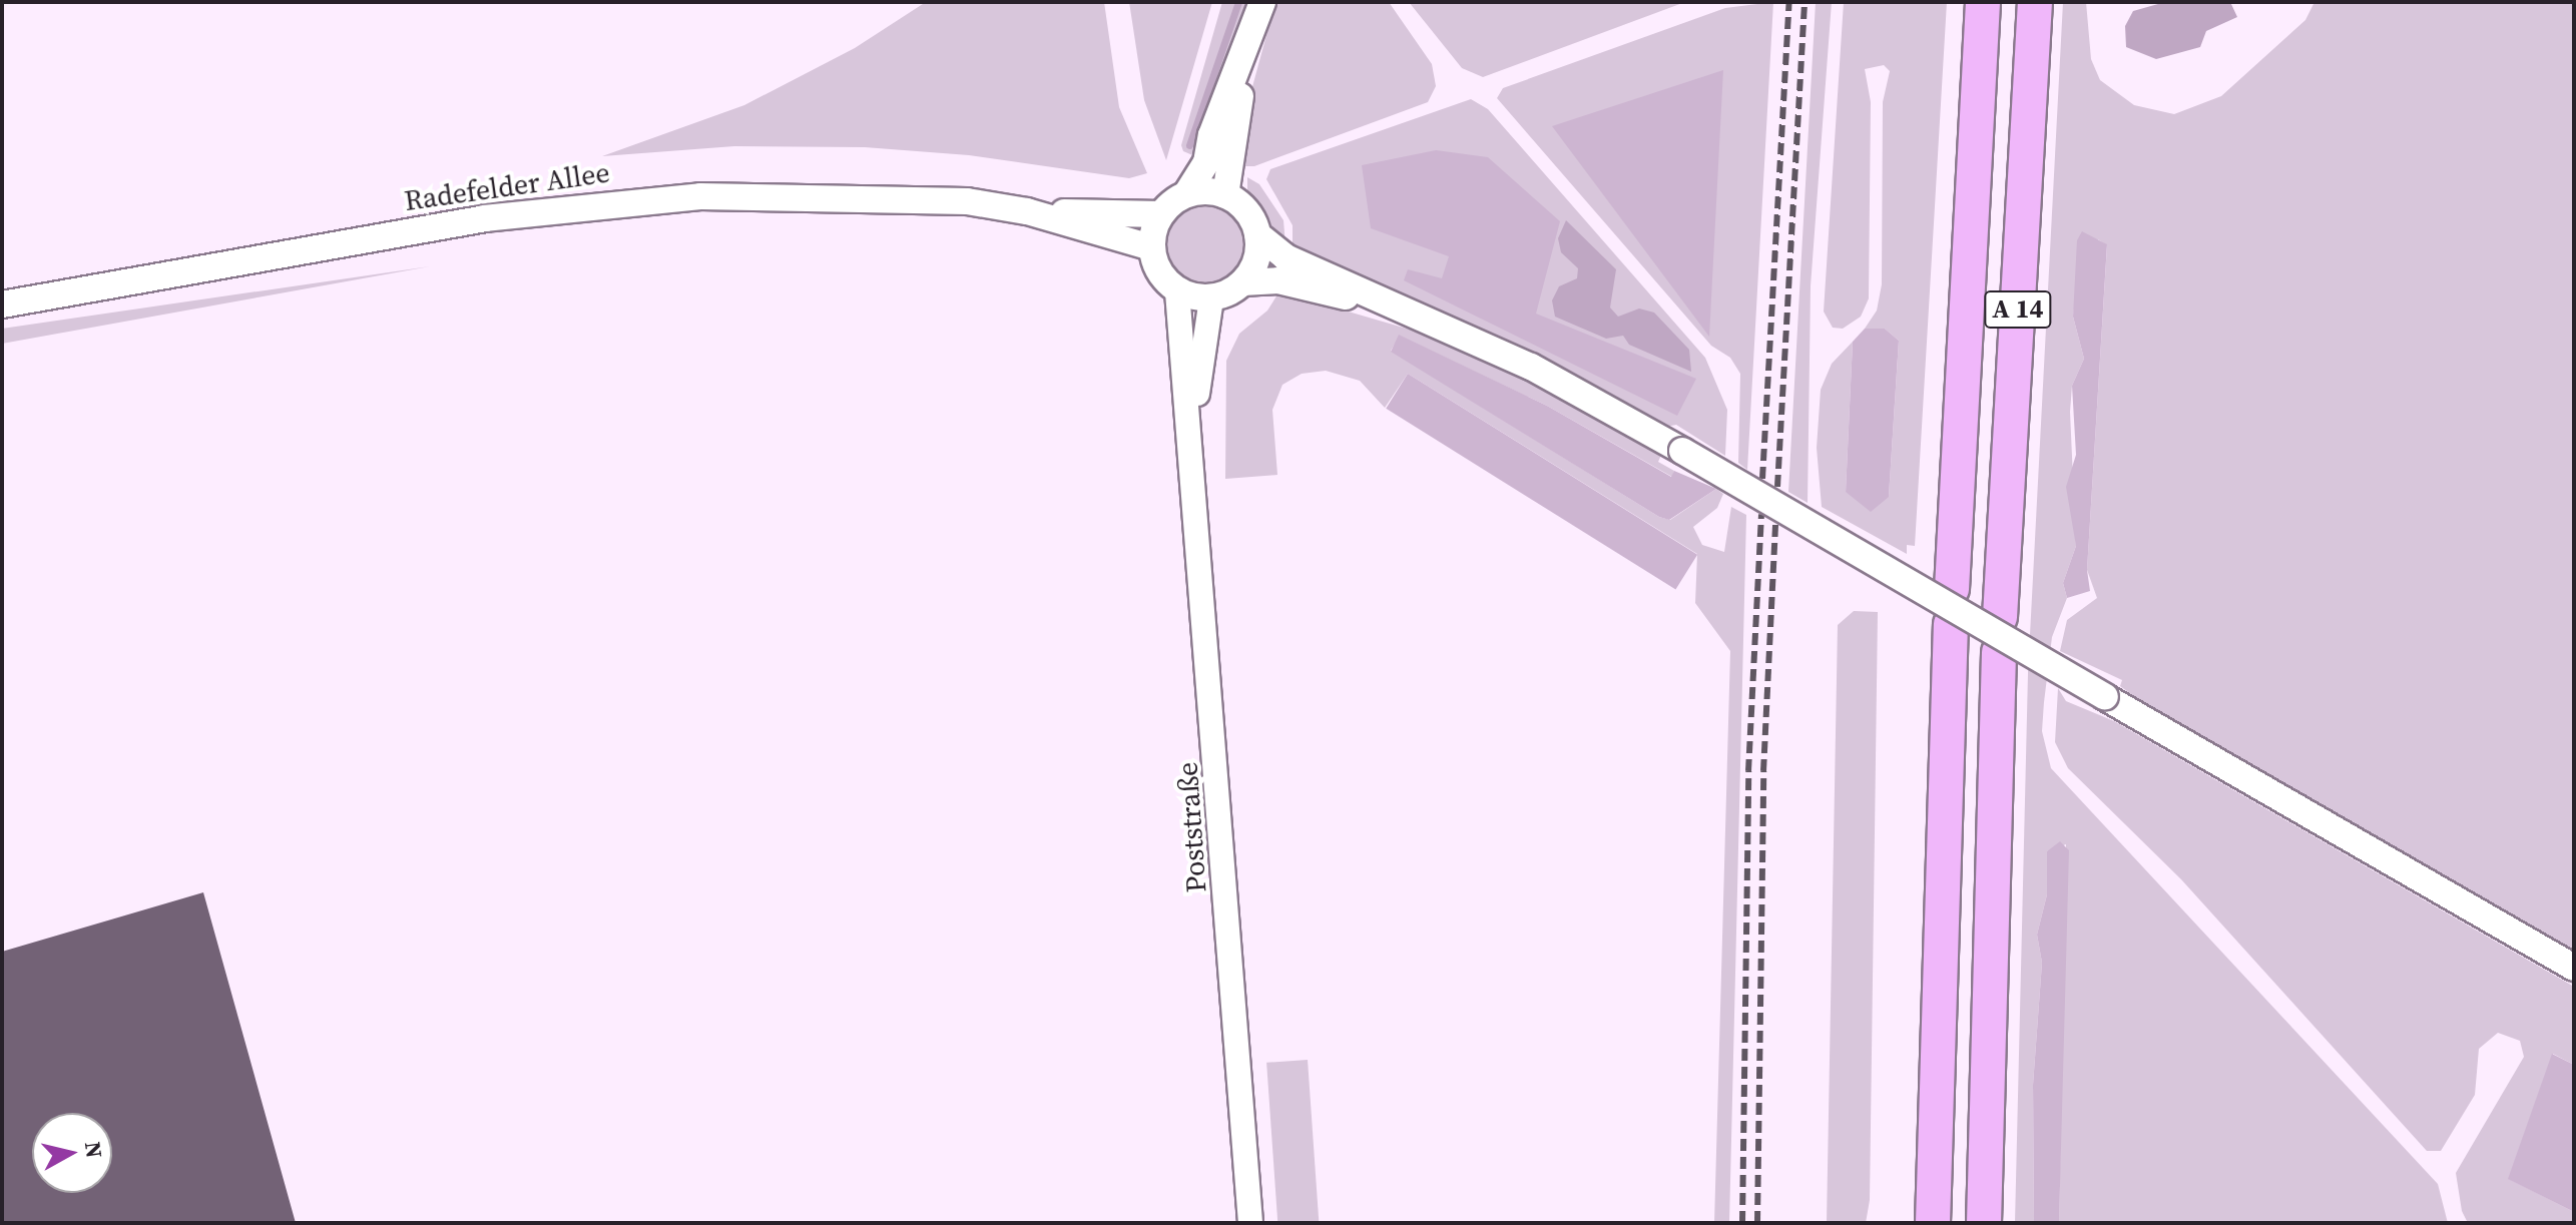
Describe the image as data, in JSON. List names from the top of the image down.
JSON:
{
  "streets": {
    "highway": ["A 14"],
    "main road": ["Radefelder Allee"],
    "street": ["Poststraße"]
  },
  "north": "right"
}
